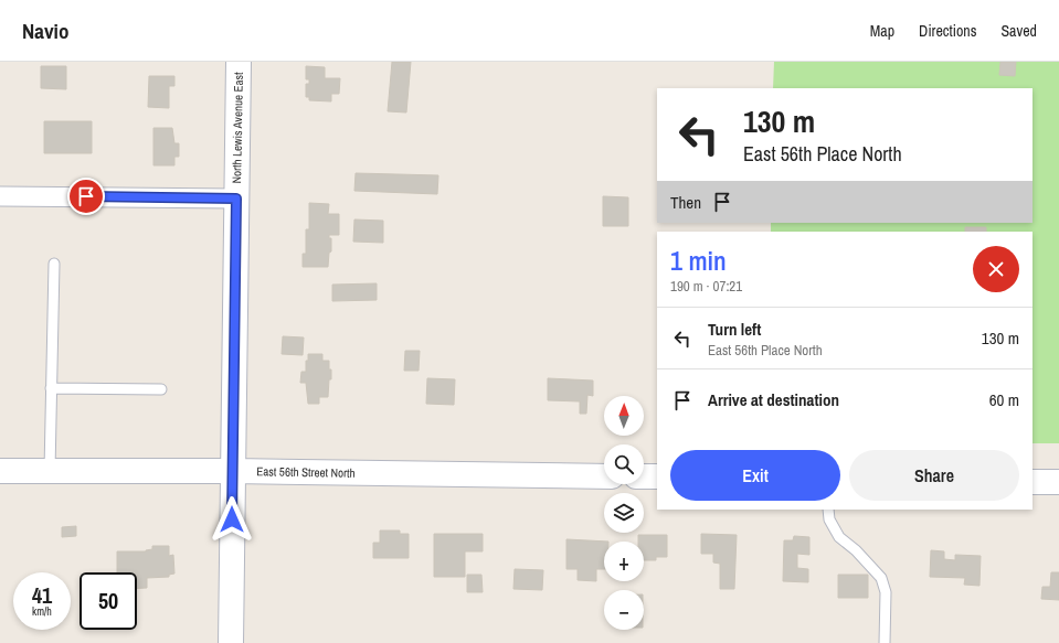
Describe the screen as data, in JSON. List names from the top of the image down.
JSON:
{
  "streets": {
    "street": ["North Lewis Avenue East", "East 56th Street North"]
  },
  "crossings": [
    ["North Lewis Avenue East", "East 56th Street North"]
  ],
  "north": "top",
  "page": {
    "header": "Navio",
    "nav": ["Map", "Directions", "Saved"],
    "turn": ["130 m", "East 56th Place North"],
    "then": "Then",
    "heading": ["1 min", "190 m · 07:21"],
    "list": [
      {
        "name": "Turn left",
        "note": "East 56th Place North",
        "value": "130 m"
      },
      {
        "name": "Arrive at destination",
        "value": "60 m"
      }
    ],
    "map_buttons": ["+", "−"],
    "buttons": ["Exit", "Share"],
    "speed": "41 km/h",
    "limit": "50"
  }
}
